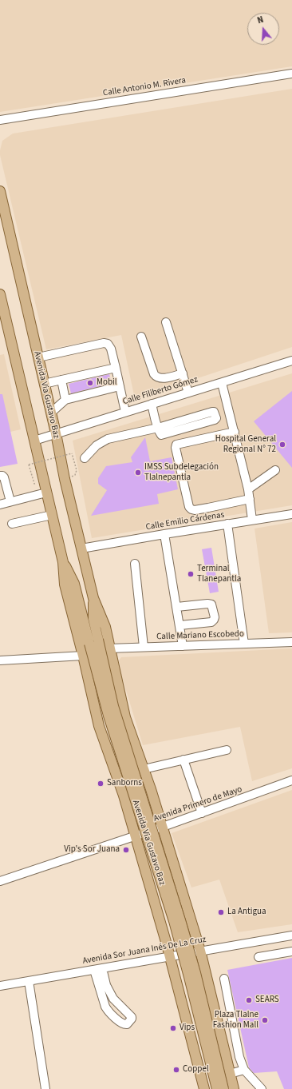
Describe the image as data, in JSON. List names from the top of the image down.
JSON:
{
  "streets": {
    "main road": ["Avenida Via Gustavo Baz"],
    "street": [
      "Calle Antonio M. Rivera",
      "Calle Filiberto Gómez",
      "Calle Emilio Cárdenas",
      "Calle Mariano Escobedo",
      "Avenida Primero de Mayo",
      "Avenida Sor Juana Inés De La Cruz"
    ]
  },
  "crossings": [
    ["Calle Filiberto Gómez", "Avenida Via Gustavo Baz"],
    ["Avenida Via Gustavo Baz", "Calle Emilio Cárdenas"],
    ["Avenida Via Gustavo Baz", "Calle Mariano Escobedo"],
    ["Avenida Via Gustavo Baz", "Avenida Primero de Mayo"],
    ["Avenida Via Gustavo Baz", "Avenida Sor Juana Inés De La Cruz"]
  ],
  "places": [
    "Mobil",
    "Hospital General Regional N° 72",
    "IMSS Subdelegación Tlalnepantla",
    "Terminal Tlanepantla",
    "Sanborns",
    "Vip's Sor Juana",
    "La Antigua",
    "SEARS",
    "Plaza Tlalne Fashion Mall",
    "Vips",
    "Coppel"
  ],
  "north": "top"
}
